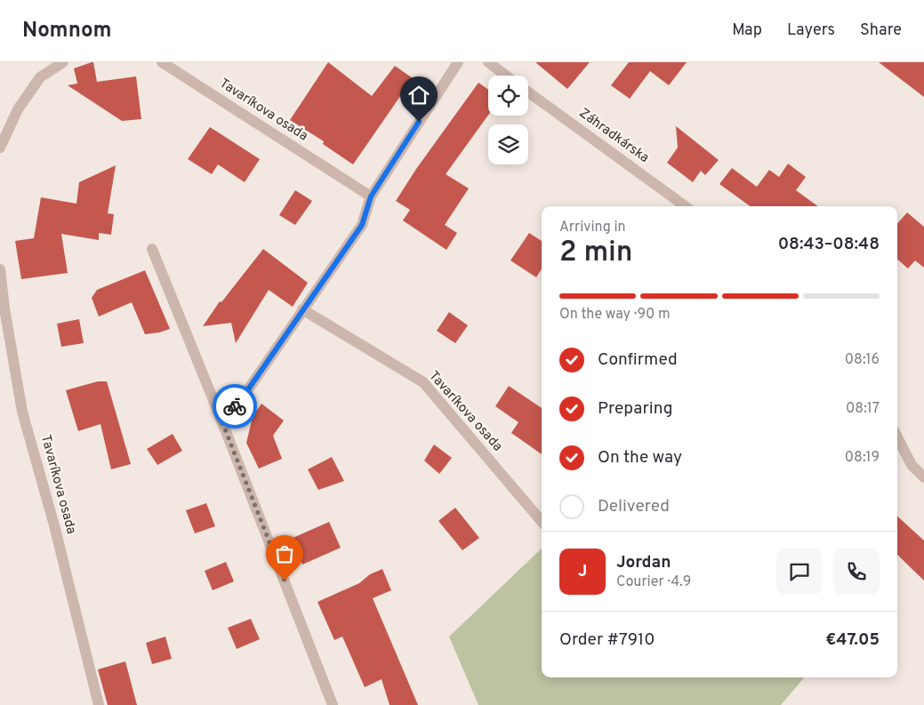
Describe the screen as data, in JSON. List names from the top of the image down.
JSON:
{
  "streets": {
    "street": ["Tavaríkova osada", "Záhradkárska"]
  },
  "page": {
    "header": "Nomnom",
    "nav": ["Map", "Layers", "Share"],
    "heading": ["2 min", "Arriving in", "08:43–08:48"],
    "panel": [
      "Jordan",
      "Courier · 4.9",
      "Order #7910",
      "€47.05"
    ],
    "bar": "On the way · 90 m",
    "list": [
      ["Confirmed", "08:16"],
      ["Preparing", "08:17"],
      ["On the way", "08:19"],
      "Delivered"
    ],
    "round": "J"
  }
}
